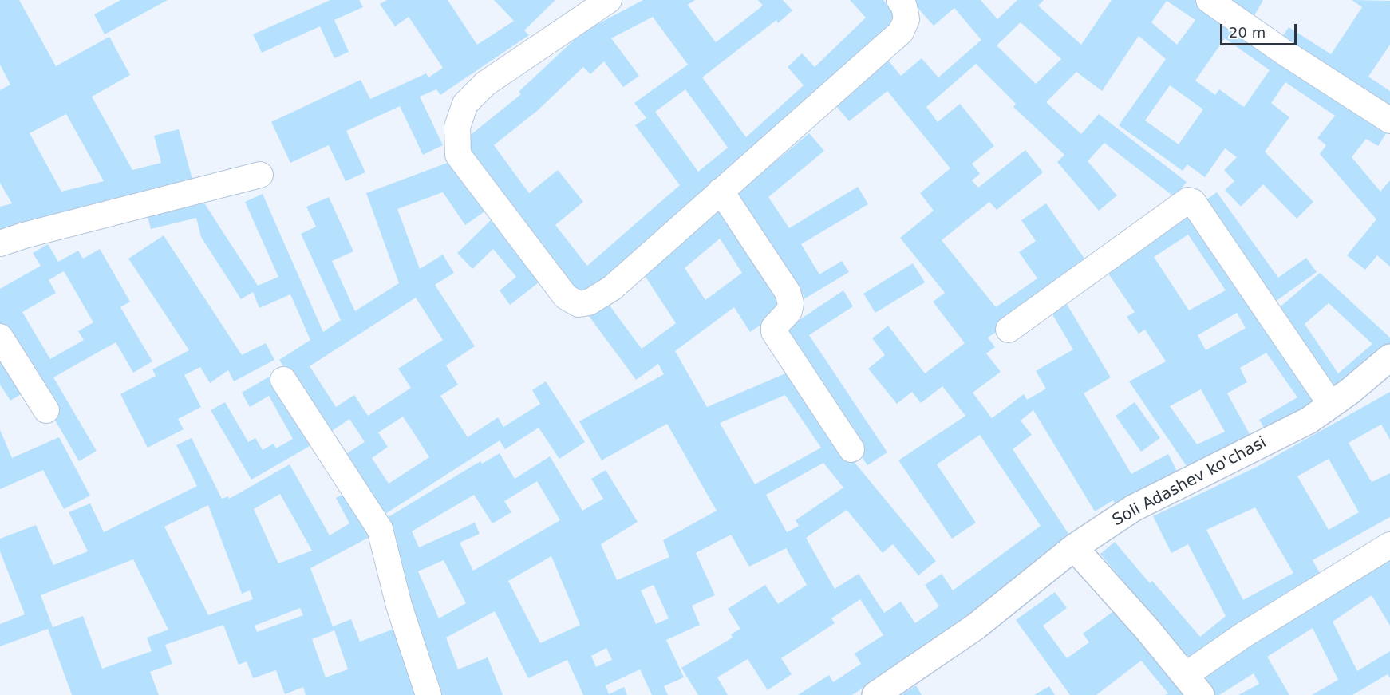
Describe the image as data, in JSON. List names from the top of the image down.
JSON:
{
  "streets": {
    "street": ["Soli Adashev ko'chasi"]
  },
  "scale_bar": "20 m"
}
